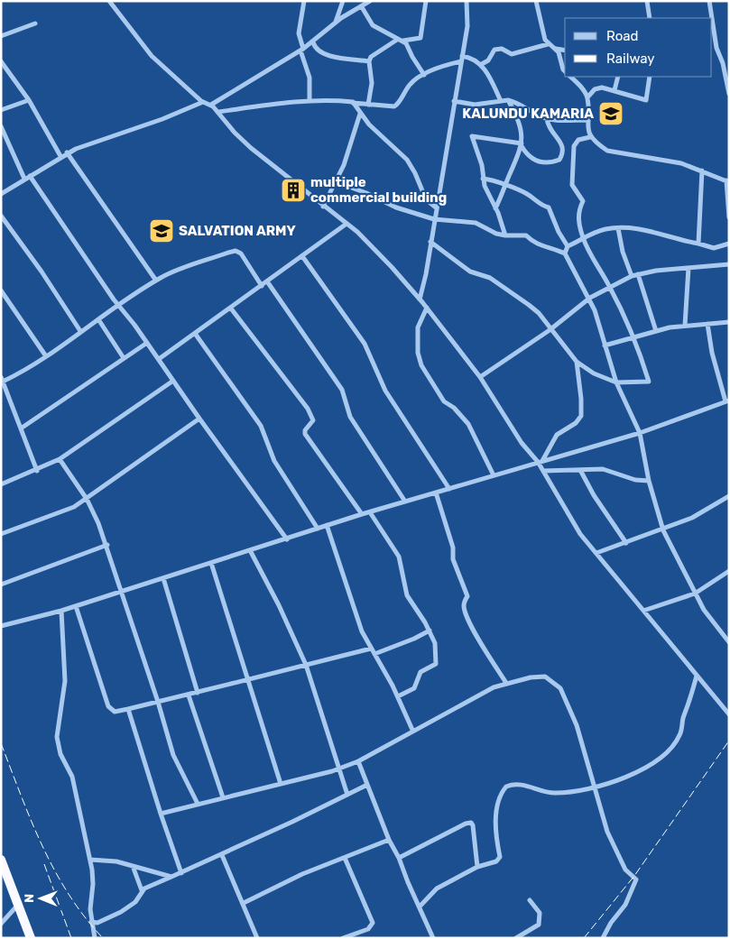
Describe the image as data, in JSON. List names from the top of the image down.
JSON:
{
  "places": {
    "school or university": ["KALUNDU KAMARIA", "SALVATION ARMY"],
    "building": ["multiple commercial building"]
  },
  "legend": ["Road", "Railway"],
  "north": "left"
}
